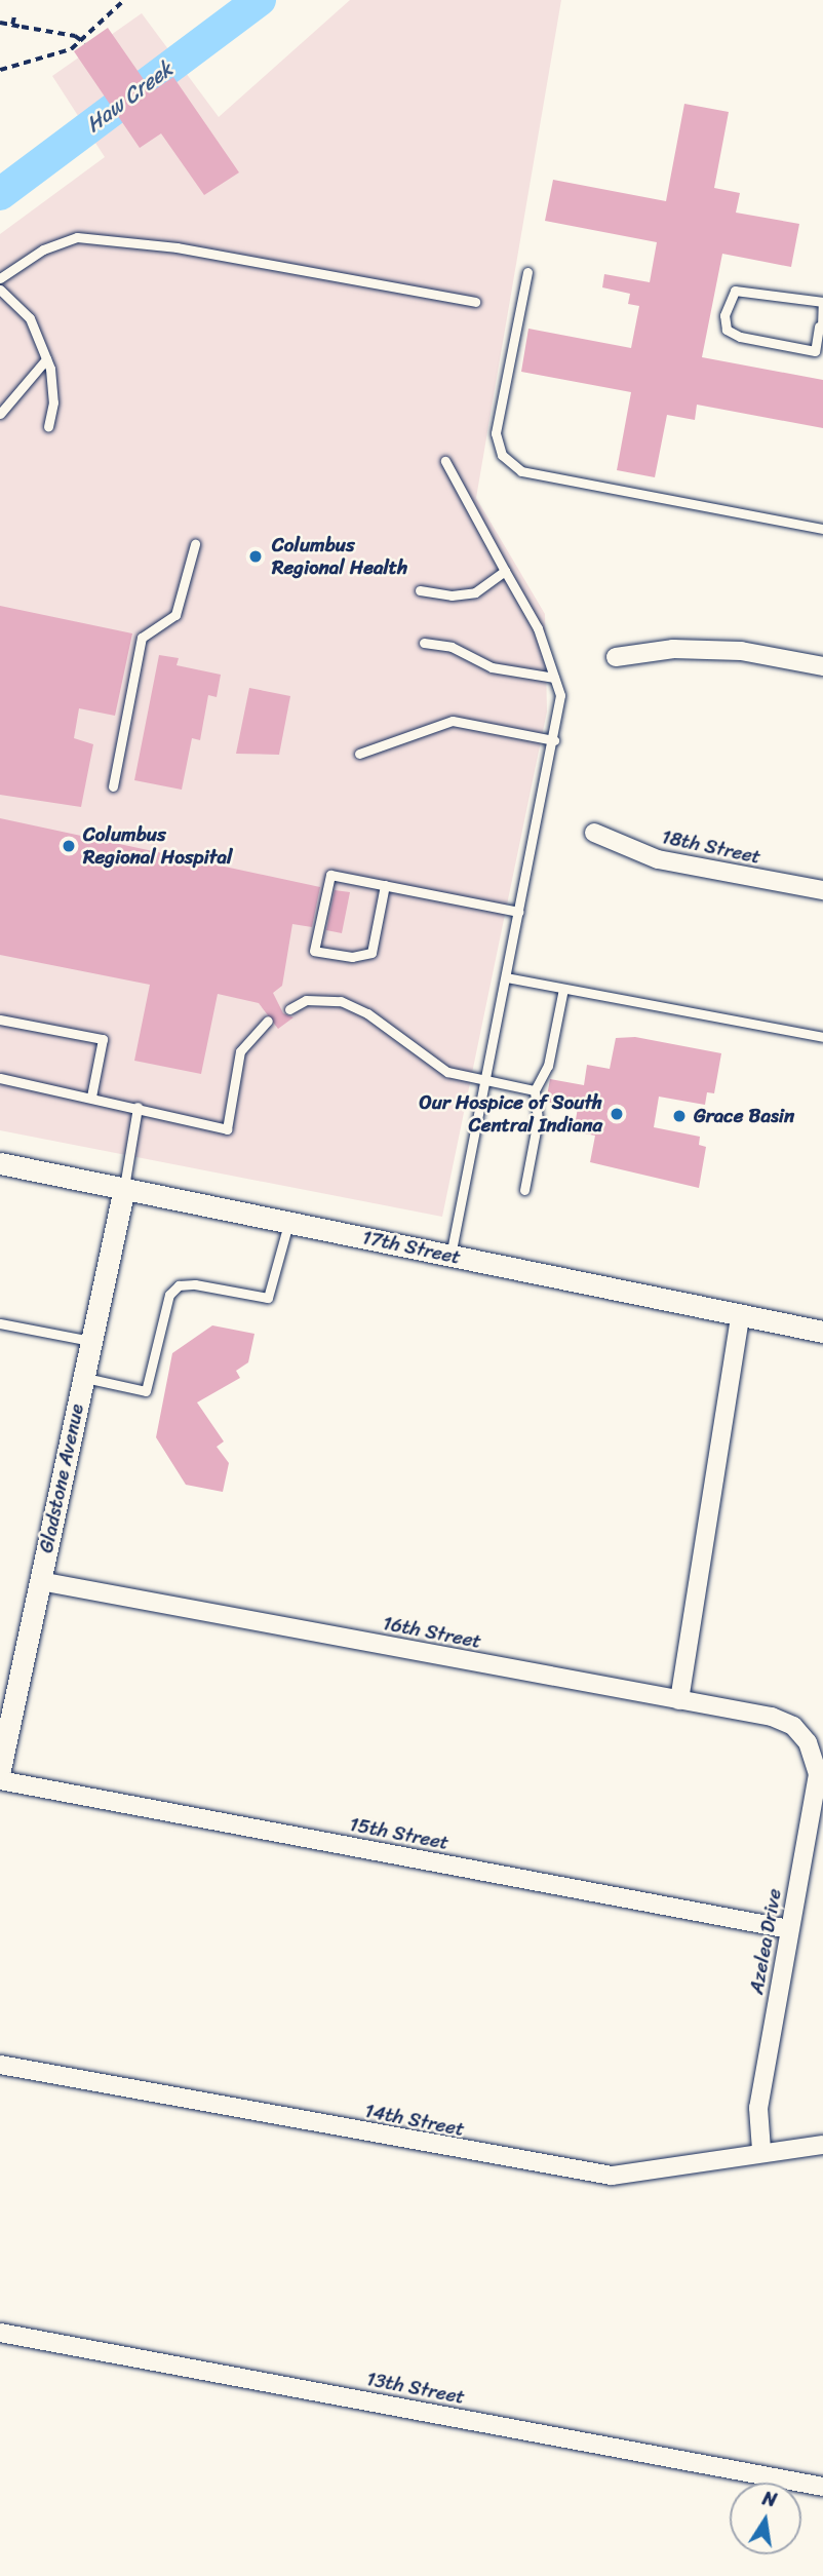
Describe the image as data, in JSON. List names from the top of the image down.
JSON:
{
  "streets": {
    "street": [
      "18th Street",
      "17th Street",
      "Gladstone Avenue",
      "16th Street",
      "15th Street",
      "Azelea Drive",
      "14th Street",
      "13th Street"
    ]
  },
  "crossings": [
    ["17th Street", "Gladstone Avenue"],
    ["Gladstone Avenue", "16th Street"],
    ["16th Street", "Azelea Drive"],
    ["15th Street", "Azelea Drive"],
    ["Azelea Drive", "14th Street"]
  ],
  "water": ["Haw Creek"],
  "places": [
    "Columbus Regional Health",
    "Columbus Regional Hospital",
    "Our Hospice of South Central Indiana",
    "Grace Basin"
  ],
  "north": "top"
}
